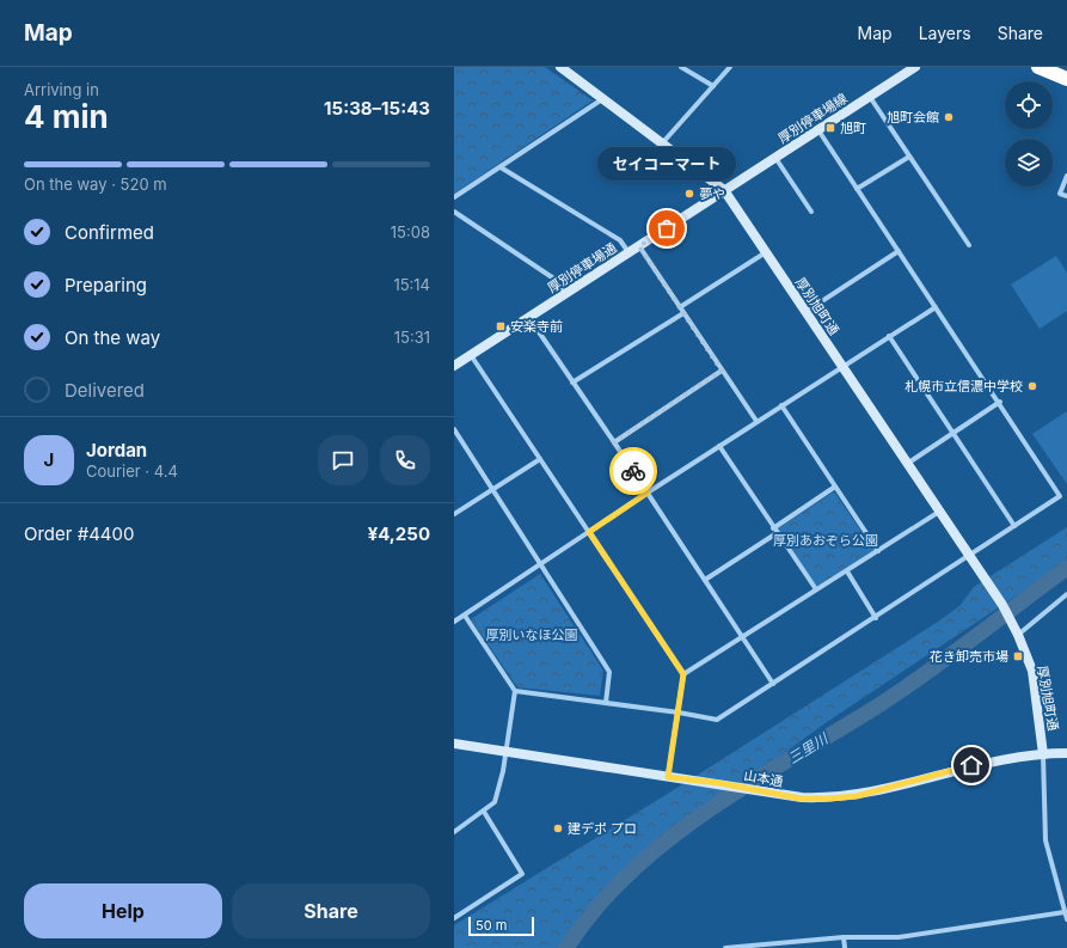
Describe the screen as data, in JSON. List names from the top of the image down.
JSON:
{
  "streets": {
    "street": [
      "厚別停車場線",
      "厚別停車場通",
      "厚別旭町通",
      "山本通"
    ]
  },
  "crossings": [
    ["厚別停車場線", "厚別停車場通"],
    ["厚別停車場線", "厚別旭町通"],
    ["厚別停車場通", "厚別旭町通"],
    ["厚別旭町通", "山本通"]
  ],
  "water": ["三里川"],
  "parks": ["厚別あおぞら公園", "厚別いなほ公園"],
  "places": {
    "other": [
      "旭町会館",
      "夢や",
      "セイコーマート",
      "札幌市立信濃中学校",
      "建デポ プロ"
    ],
    "transit": ["旭町", "安楽寺前", "花き卸売市場"]
  },
  "scale_bar": "50 m",
  "page": {
    "header": "Map",
    "nav": ["Map", "Layers", "Share"],
    "heading": ["4 min", "Arriving in", "15:38–15:43"],
    "panel": [
      "Jordan",
      "Courier · 4.4",
      "Order #4400",
      "¥4,250"
    ],
    "bubble": "セイコーマート",
    "bar": "On the way · 520 m",
    "list": [
      ["Confirmed", "15:08"],
      ["Preparing", "15:14"],
      ["On the way", "15:31"],
      "Delivered"
    ],
    "round": "J",
    "buttons": ["Help", "Share"],
    "scale": "50 m"
  }
}
